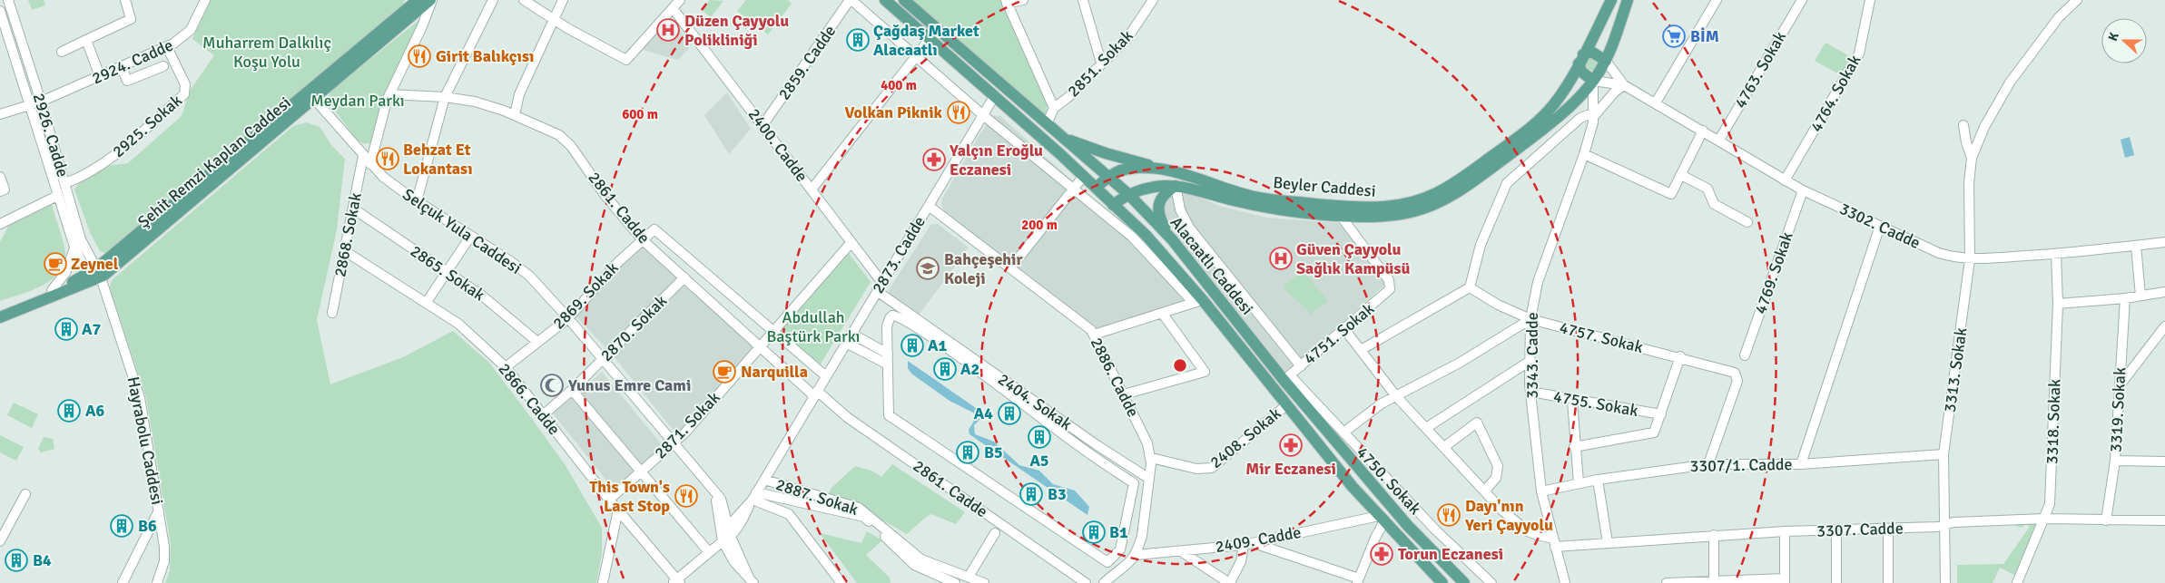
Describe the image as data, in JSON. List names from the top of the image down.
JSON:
{
  "streets": {
    "main road": ["Şehit Remzi Kaplan Caddesi", "Beyler Caddesi", "Alacaatlı Caddesi"],
    "street": [
      "2924. Cadde",
      "2859. Cadde",
      "2851. Sokak",
      "4763. Sokak",
      "4764. Sokak",
      "2925. Sokak",
      "2926. Cadde",
      "2400. Cadde",
      "2861. Cadde",
      "3302. Cadde",
      "Selçuk Yula Caddesi",
      "2868. Sokak",
      "2873. Cadde",
      "2865. Sokak",
      "4769. Sokak",
      "2869. Sokak",
      "2870. Sokak",
      "4751. Sokak",
      "4757. Sokak",
      "3343. Cadde",
      "3313. Sokak",
      "2886. Cadde",
      "2866. Cadde",
      "2404. Sokak",
      "4755. Sokak",
      "3319. Sokak",
      "3318. Sokak",
      "2871. Sokak",
      "2408. Sokak",
      "Hayrabolu Caddesi",
      "3307/1. Cadde",
      "4750. Sokak",
      "2887. Sokak",
      "3307. Cadde",
      "2409. Cadde"
    ]
  },
  "crossings": [
    ["2924. Cadde", "2925. Sokak"],
    ["2924. Cadde", "2926. Cadde"],
    ["2859. Cadde", "2400. Cadde"],
    ["2851. Sokak", "Alacaatlı Caddesi"],
    ["4763. Sokak", "3302. Cadde"],
    ["4764. Sokak", "3302. Cadde"],
    ["2925. Sokak", "2926. Cadde"],
    ["2926. Cadde", "Şehit Remzi Kaplan Caddesi"],
    ["2926. Cadde", "Hayrabolu Caddesi"],
    ["2400. Cadde", "2873. Cadde"],
    ["2400. Cadde", "2871. Sokak"],
    ["Şehit Remzi Kaplan Caddesi", "Selçuk Yula Caddesi"],
    ["Şehit Remzi Kaplan Caddesi", "Hayrabolu Caddesi"],
    ["Beyler Caddesi", "3302. Cadde"],
    ["Beyler Caddesi", "Alacaatlı Caddesi"],
    ["Beyler Caddesi", "4751. Sokak"],
    ["Beyler Caddesi", "3343. Cadde"],
    ["2861. Cadde", "2873. Cadde"],
    ["2861. Cadde", "2869. Sokak"],
    ["2861. Cadde", "2870. Sokak"],
    ["2861. Cadde", "2871. Sokak"],
    ["3302. Cadde", "4769. Sokak"],
    ["3302. Cadde", "3343. Cadde"],
    ["3302. Cadde", "3313. Sokak"],
    ["3302. Cadde", "3318. Sokak"],
    ["Selçuk Yula Caddesi", "2868. Sokak"],
    ["Selçuk Yula Caddesi", "2873. Cadde"],
    ["Selçuk Yula Caddesi", "2869. Sokak"],
    ["Selçuk Yula Caddesi", "2870. Sokak"],
    ["Selçuk Yula Caddesi", "2871. Sokak"],
    ["2868. Sokak", "2865. Sokak"],
    ["2868. Sokak", "2866. Cadde"],
    ["2873. Cadde", "Alacaatlı Caddesi"],
    ["2873. Cadde", "2886. Cadde"],
    ["2873. Cadde", "2866. Cadde"],
    ["2873. Cadde", "2404. Sokak"],
    ["2873. Cadde", "2887. Sokak"],
    ["Alacaatlı Caddesi", "4751. Sokak"],
    ["Alacaatlı Caddesi", "2408. Sokak"],
    ["Alacaatlı Caddesi", "4750. Sokak"],
    ["Alacaatlı Caddesi", "2409. Cadde"],
    ["2865. Sokak", "2869. Sokak"],
    ["2869. Sokak", "2866. Cadde"],
    ["2870. Sokak", "2866. Cadde"],
    ["4751. Sokak", "4750. Sokak"],
    ["4751. Sokak", "3307. Cadde"],
    ["4757. Sokak", "3343. Cadde"],
    ["4757. Sokak", "3307/1. Cadde"],
    ["3343. Cadde", "4755. Sokak"],
    ["3343. Cadde", "3307/1. Cadde"],
    ["3343. Cadde", "3307. Cadde"],
    ["3313. Sokak", "3307/1. Cadde"],
    ["3313. Sokak", "3307. Cadde"],
    ["2886. Cadde", "2404. Sokak"],
    ["2886. Cadde", "2408. Sokak"],
    ["2886. Cadde", "2409. Cadde"],
    ["2866. Cadde", "2871. Sokak"],
    ["3319. Sokak", "3307. Cadde"],
    ["3318. Sokak", "3307. Cadde"]
  ],
  "parks": ["Muharrem Dalkılıç Koşu Yolu", "Meydan Parkı", "Abdullah Baştürk Parkı"],
  "places": {
    "hospital": ["Düzen Çayyolu Polikliniği", "Güven Çayyolu Sağlık Kampüsü"],
    "supermarket": ["BİM"],
    "building": [
      "Çağdaş Market Alacaatlı",
      "A7",
      "A1",
      "A2",
      "A6",
      "A4",
      "A5",
      "B5",
      "B3",
      "B6",
      "B1",
      "B4"
    ],
    "restaurant": [
      "Girit Balıkçısı",
      "Volkan Piknik",
      "Behzat Et Lokantası",
      "This Town's Last Stop",
      "Dayı'nın Yeri Çayyolu"
    ],
    "pharmacy": ["Yalçın Eroğlu Eczanesi", "Mir Eczanesi", "Torun Eczanesi"],
    "cafe": ["Zeynel", "Narquilla"],
    "school or university": ["Bahçeşehir Koleji"],
    "mosque": ["Yunus Emre Cami"]
  },
  "north": "left",
  "rings": ["400 m", "600 m", "200 m"]
}
